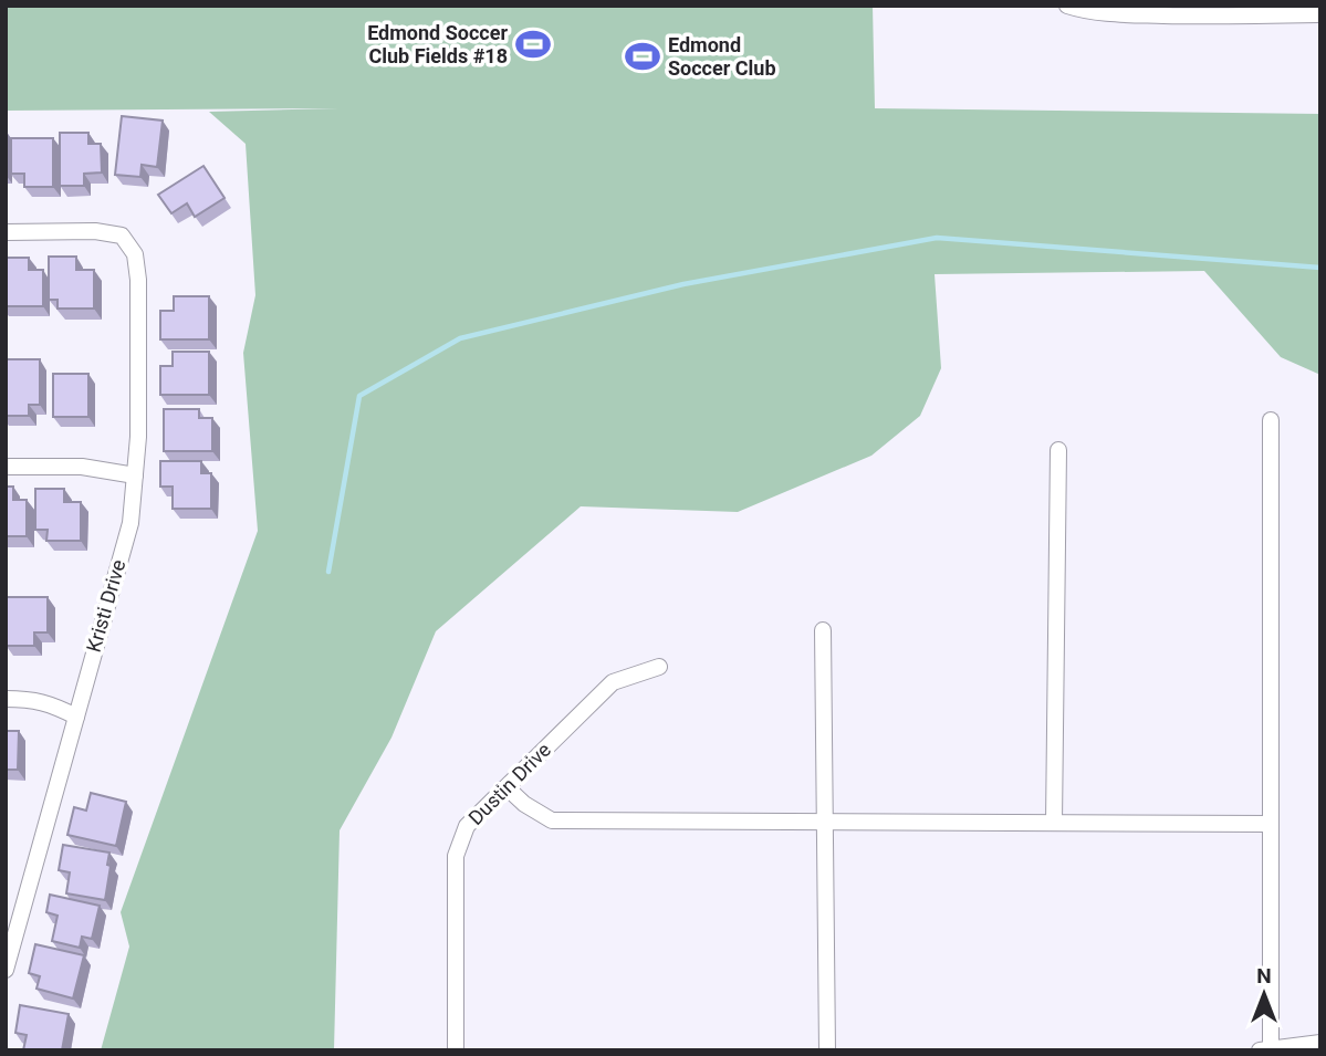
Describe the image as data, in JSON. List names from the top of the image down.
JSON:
{
  "streets": {
    "street": ["Kristi Drive", "Dustin Drive"]
  },
  "places": {
    "sports": ["Edmond Soccer Club Fields #18", "Edmond Soccer Club"]
  },
  "north": "top"
}
